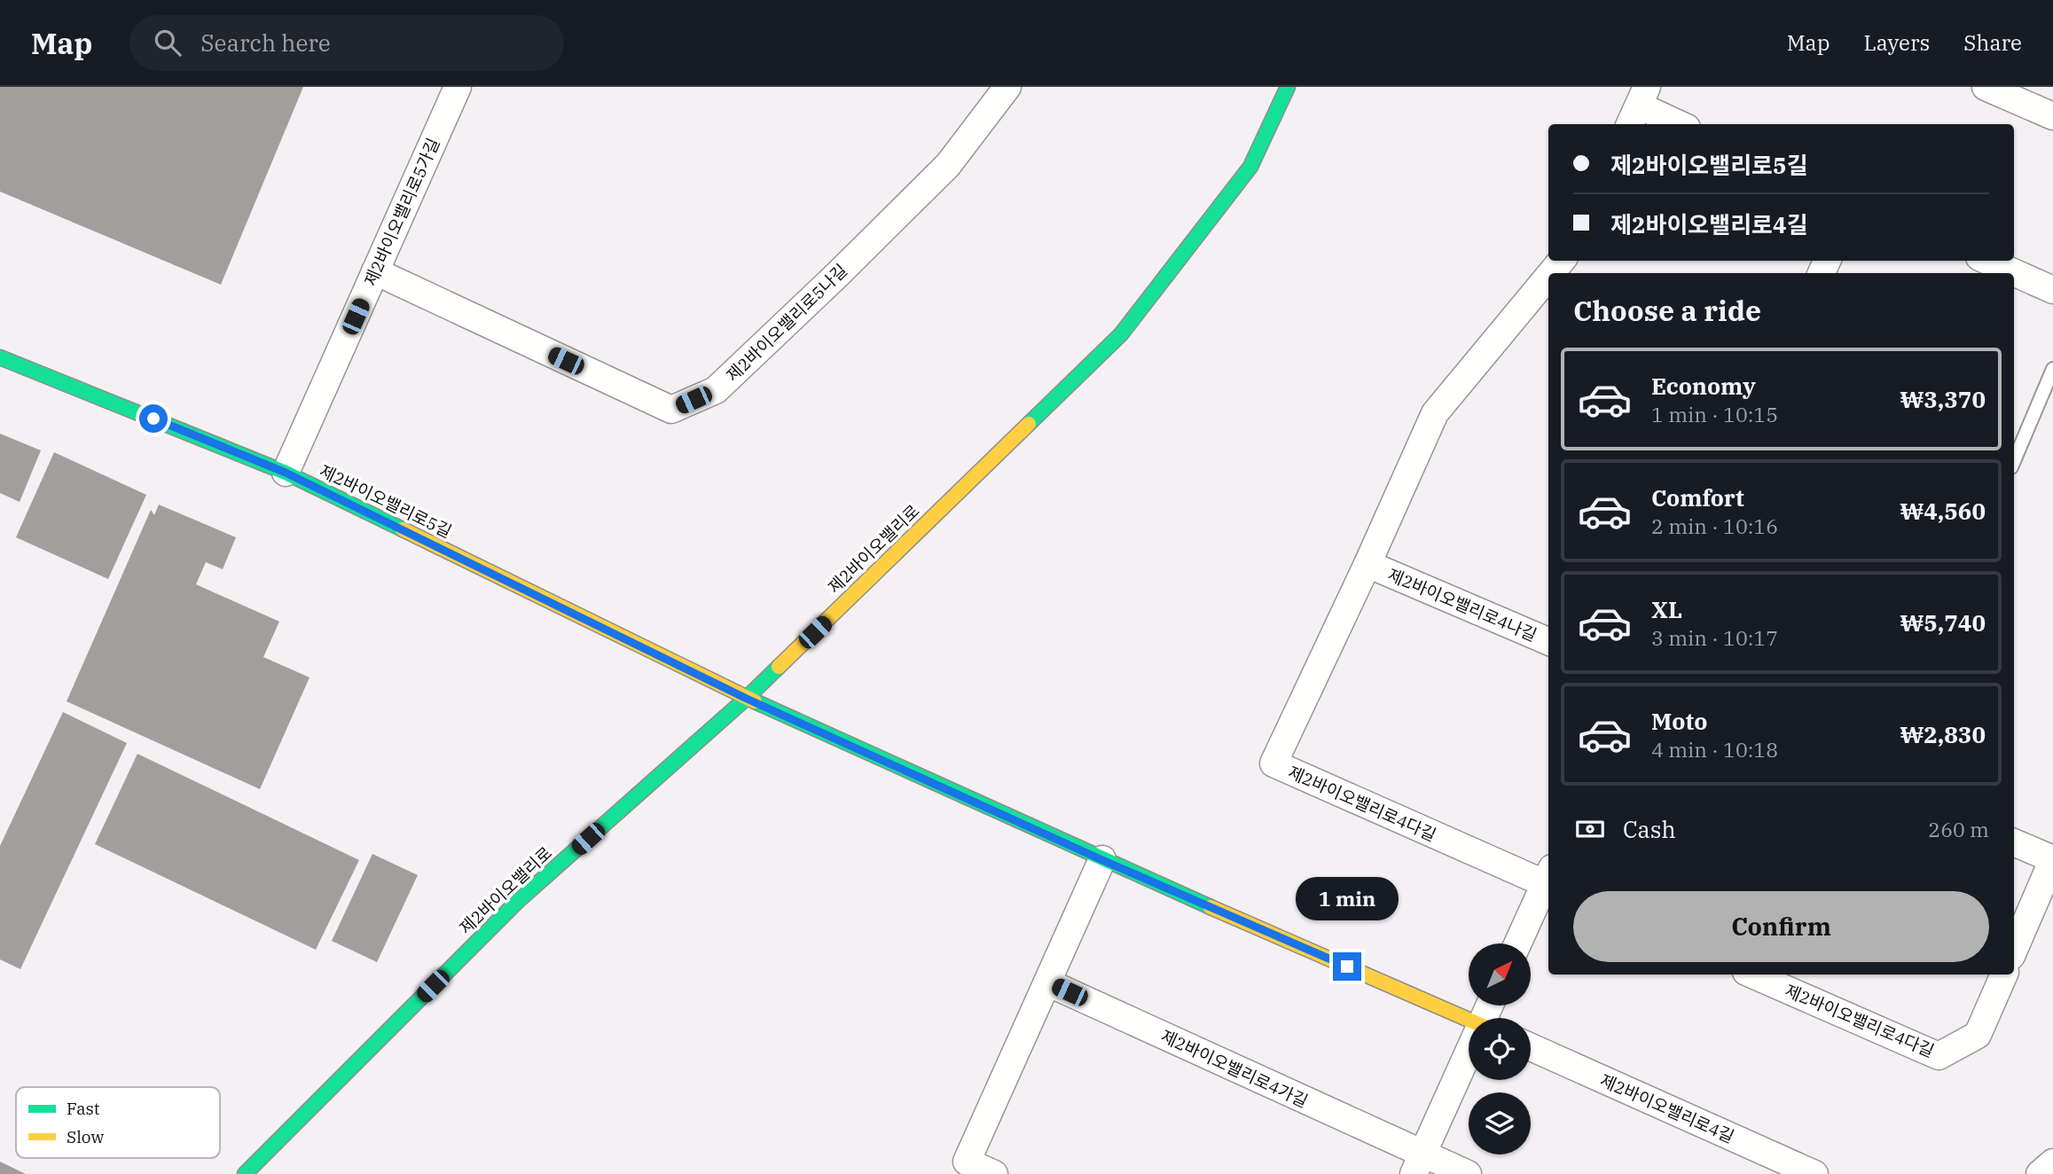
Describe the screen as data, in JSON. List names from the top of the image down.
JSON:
{
  "streets": {
    "street": [
      "제2바이오밸리로5가길",
      "제2바이오밸리로5나길",
      "제2바이오밸리로5길",
      "제2바이오밸리로",
      "제2바이오밸리로4나길",
      "제2바이오밸리로4다길",
      "제2바이오밸리로4가길",
      "제2바이오밸리로4길"
    ]
  },
  "crossings": [
    ["제2바이오밸리로5가길", "제2바이오밸리로5나길"],
    ["제2바이오밸리로5가길", "제2바이오밸리로5길"],
    ["제2바이오밸리로5길", "제2바이오밸리로"],
    ["제2바이오밸리로4나길", "제2바이오밸리로4다길"]
  ],
  "legend": ["Fast", "Slow"],
  "north": "top right",
  "page": {
    "header": "Map",
    "search": "Search here",
    "nav": ["Map", "Layers", "Share"],
    "banner": ["제2바이오밸리로5길", "제2바이오밸리로4길"],
    "heading": "Choose a ride",
    "list": [
      {
        "name": "Economy",
        "note": "1 min · 10:15",
        "value": "₩3,370"
      },
      {
        "name": "Comfort",
        "note": "2 min · 10:16",
        "value": "₩4,560"
      },
      {
        "name": "XL",
        "note": "3 min · 10:17",
        "value": "₩5,740"
      },
      {
        "name": "Moto",
        "note": "4 min · 10:18",
        "value": "₩2,830"
      }
    ],
    "pay": ["Cash", "260 m"],
    "bubble": "1 min",
    "buttons": "Confirm"
  }
}
